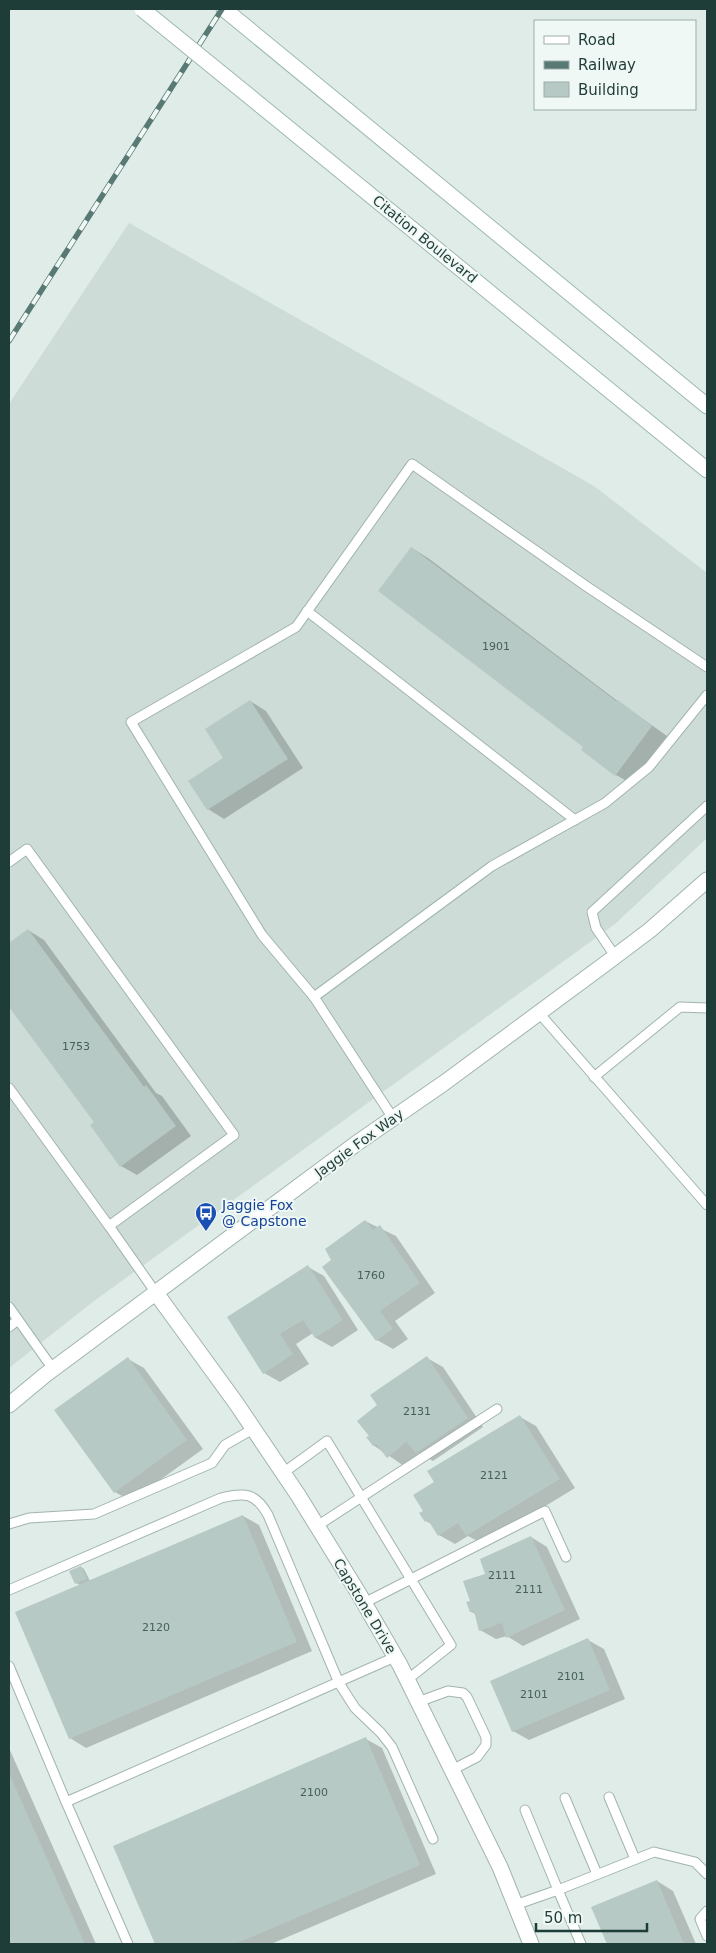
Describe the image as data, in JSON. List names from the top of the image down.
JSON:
{
  "streets": {
    "street": ["Citation Boulevard", "Jaggie Fox Way", "Capstone Drive"]
  },
  "crossings": [
    ["Jaggie Fox Way", "Capstone Drive"]
  ],
  "places": {
    "bus stop": ["Jaggie Fox @ Capstone"]
  },
  "house_numbers": [
    "1901",
    "1753",
    "1760",
    "2131",
    "2121",
    "2111",
    "2111",
    "2120",
    "2101",
    "2101",
    "2100"
  ],
  "legend": ["Road", "Railway", "Building"],
  "scale_bar": "50 m"
}
